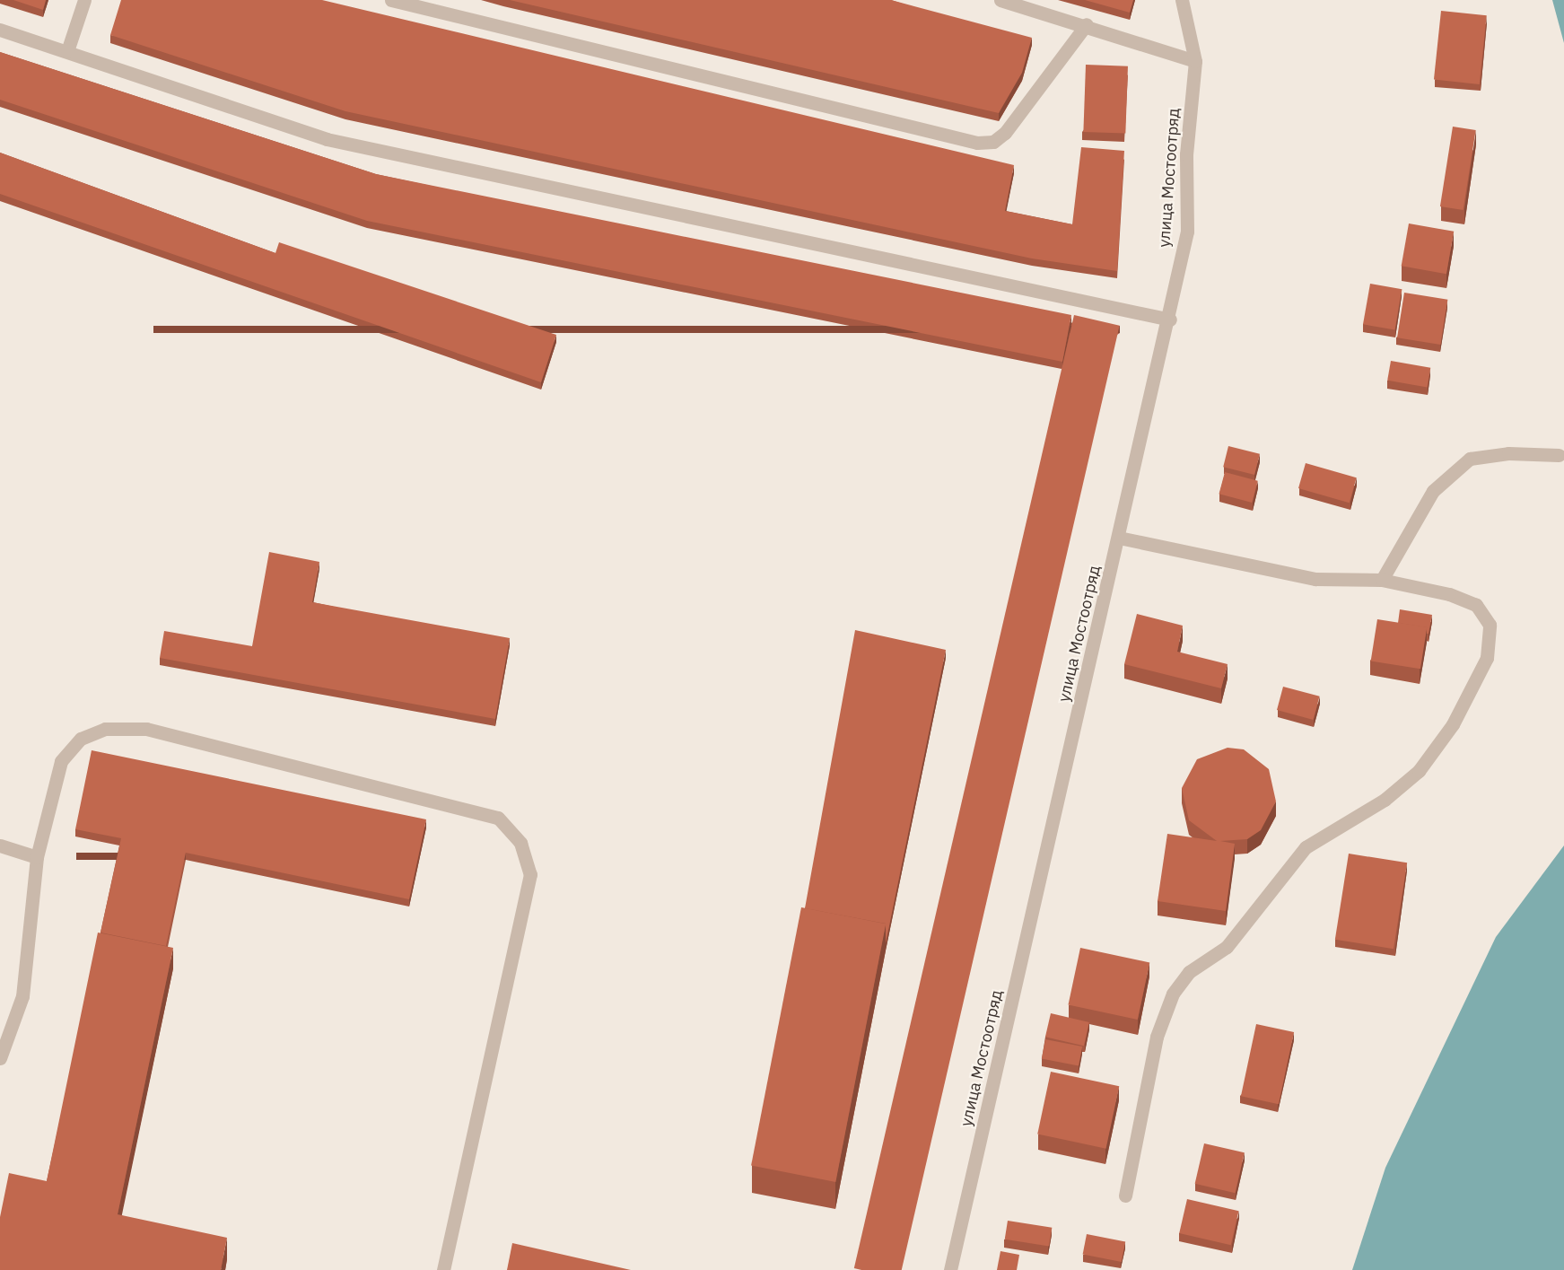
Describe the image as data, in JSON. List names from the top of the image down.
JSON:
{
  "streets": {
    "street": ["улица Мостоотряд"]
  }
}
